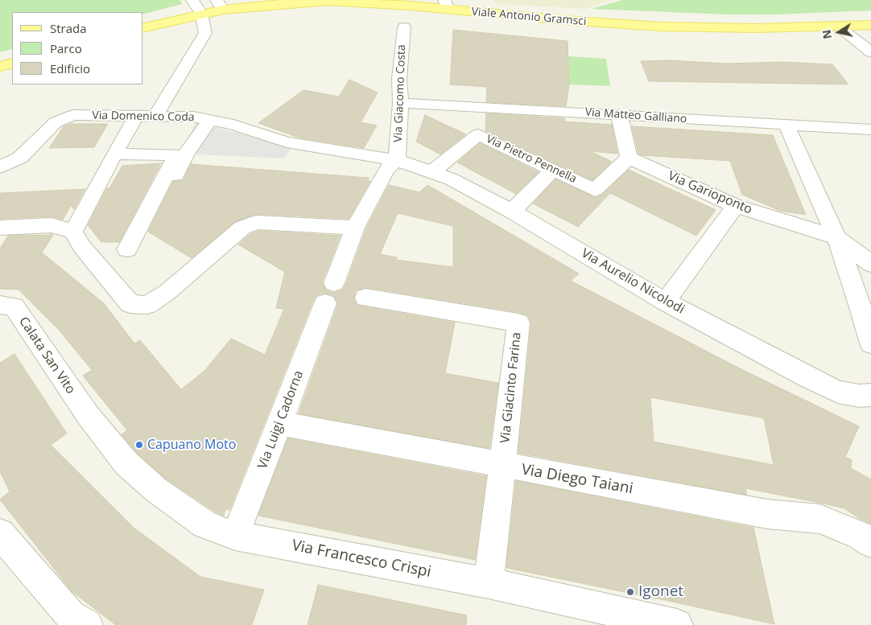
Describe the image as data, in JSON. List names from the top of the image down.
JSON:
{
  "streets": {
    "main road": ["Viale Antonio Gramsci"],
    "street": [
      "Via Giacomo Costa",
      "Via Matteo Galliano",
      "Via Domenico Coda",
      "Via Pietro Pennella",
      "Via Garioponto",
      "Via Aurelio Nicolodi",
      "Calata San Vito",
      "Via Giacinto Farina",
      "Via Luigi Cadorna",
      "Via Diego Taiani",
      "Via Francesco Crispi"
    ]
  },
  "crossings": [
    ["Via Giacomo Costa", "Via Matteo Galliano"],
    ["Via Giacomo Costa", "Via Domenico Coda"],
    ["Via Giacomo Costa", "Via Aurelio Nicolodi"],
    ["Via Giacomo Costa", "Via Luigi Cadorna"],
    ["Via Domenico Coda", "Via Aurelio Nicolodi"],
    ["Via Domenico Coda", "Via Luigi Cadorna"],
    ["Via Pietro Pennella", "Via Garioponto"],
    ["Via Pietro Pennella", "Via Aurelio Nicolodi"],
    ["Via Aurelio Nicolodi", "Via Luigi Cadorna"],
    ["Calata San Vito", "Via Francesco Crispi"],
    ["Via Giacinto Farina", "Via Diego Taiani"],
    ["Via Giacinto Farina", "Via Francesco Crispi"],
    ["Via Luigi Cadorna", "Via Diego Taiani"],
    ["Via Luigi Cadorna", "Via Francesco Crispi"]
  ],
  "places": ["Capuano Moto", "Igonet"],
  "legend": ["Strada", "Parco", "Edificio"],
  "north": "left"
}
